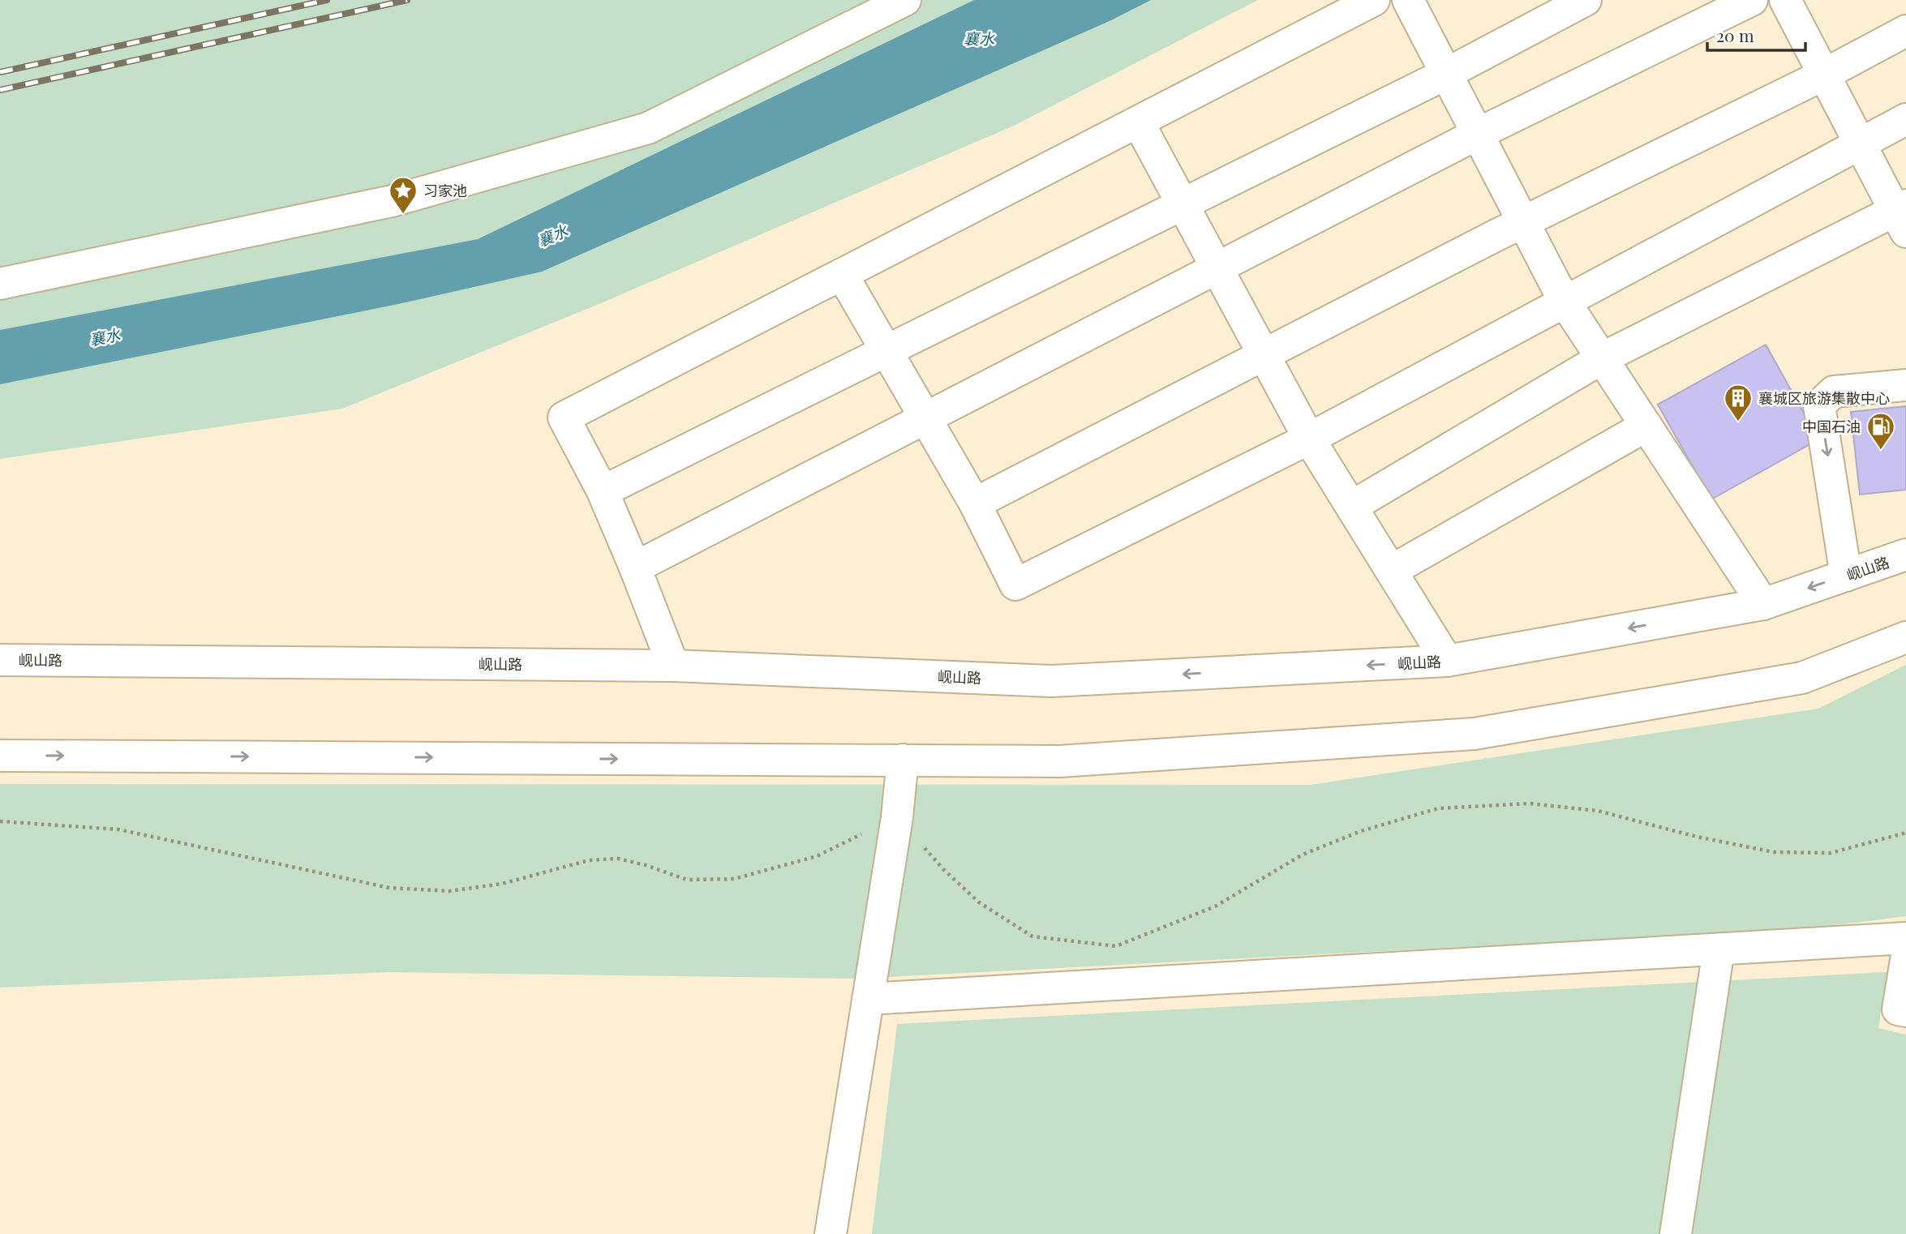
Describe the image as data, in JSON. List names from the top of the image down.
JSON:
{
  "streets": {
    "main road": ["岘山路"]
  },
  "water": ["襄水"],
  "places": {
    "place": ["习家池"],
    "building": ["襄城区旅游集散中心"],
    "fuel station": ["中国石油"]
  },
  "scale_bar": "20 m"
}
